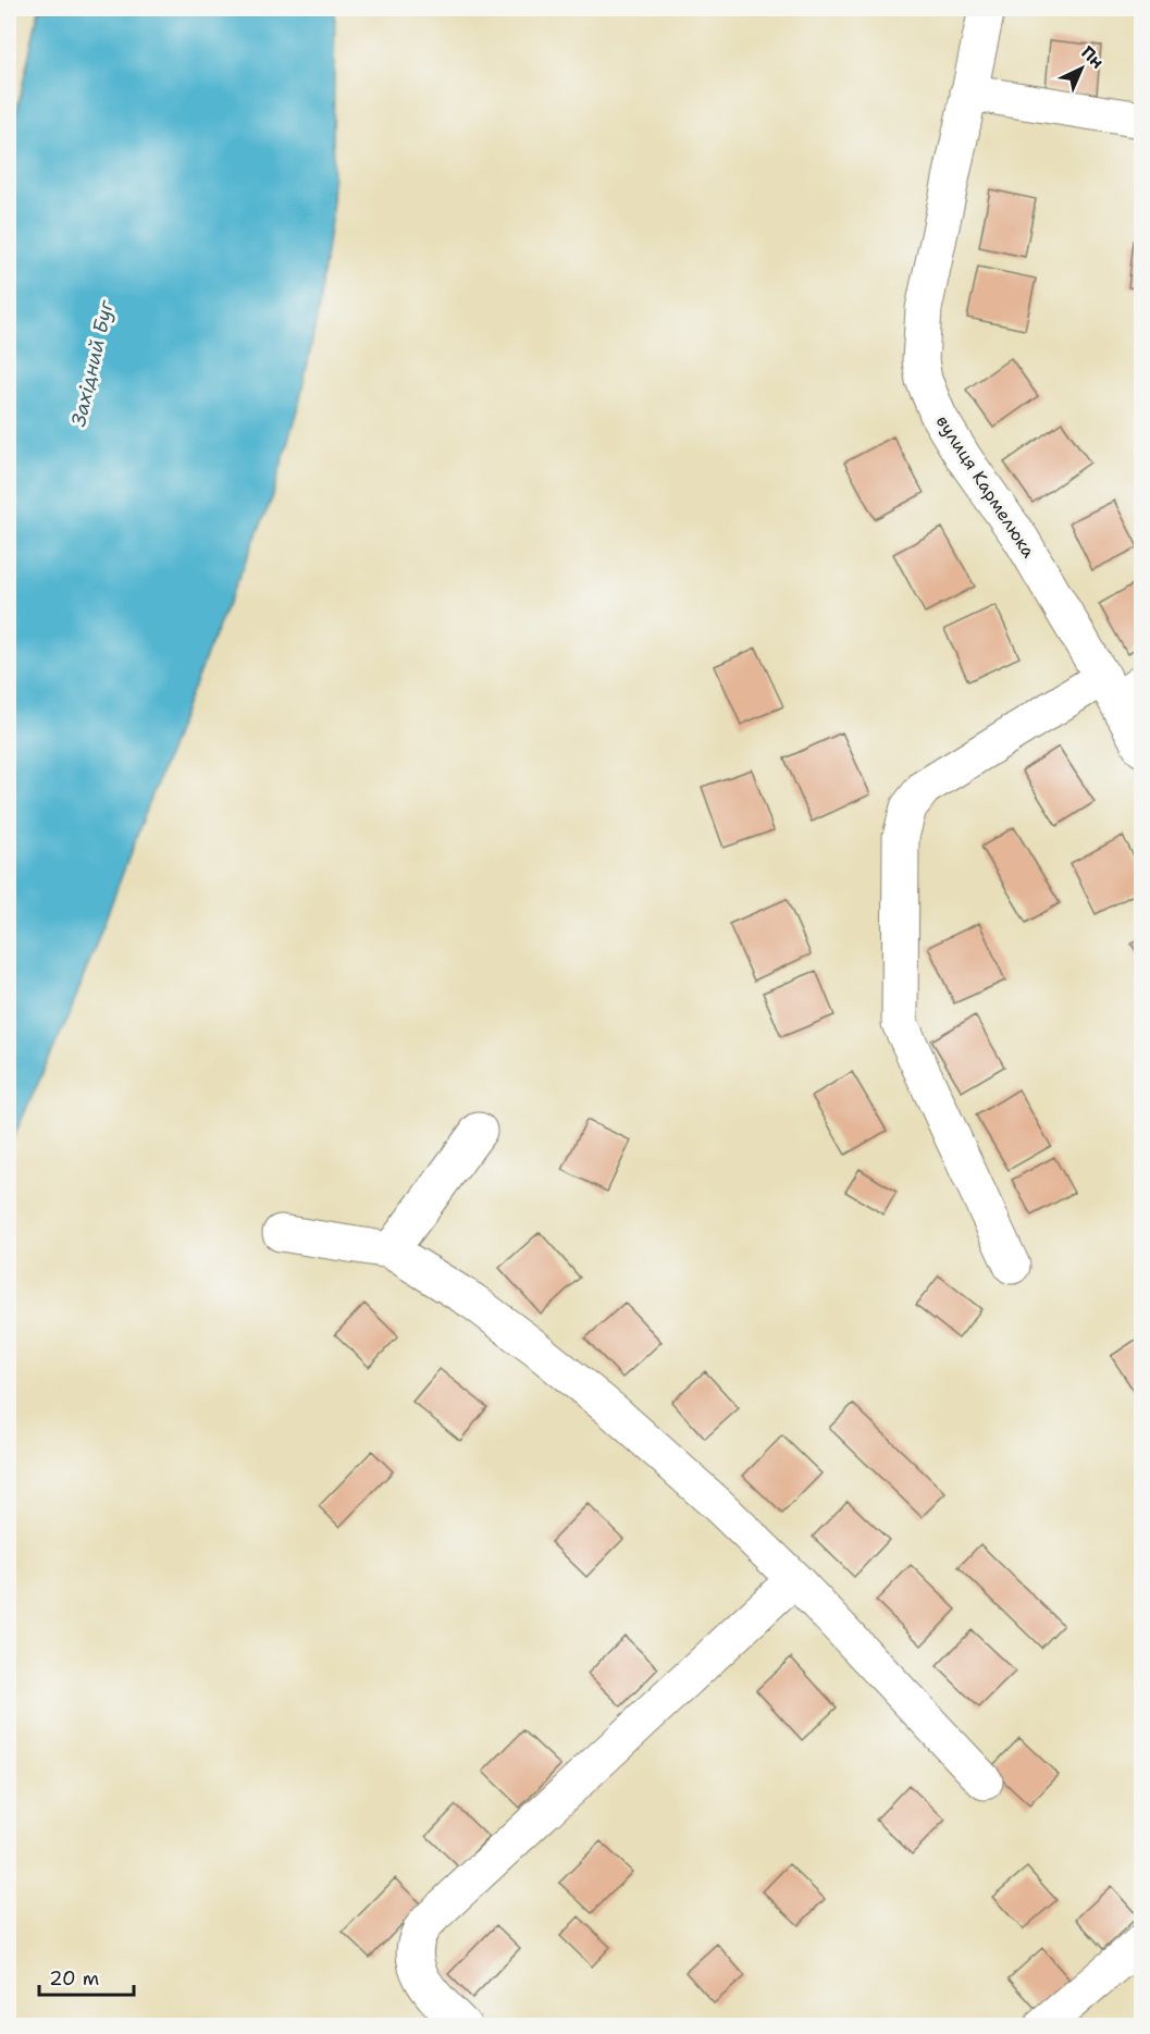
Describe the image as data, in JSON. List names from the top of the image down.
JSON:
{
  "streets": {
    "street": ["вулиця Кармелюка"]
  },
  "water": ["Західний Буг"],
  "scale_bar": "20 m",
  "north": "top right"
}
